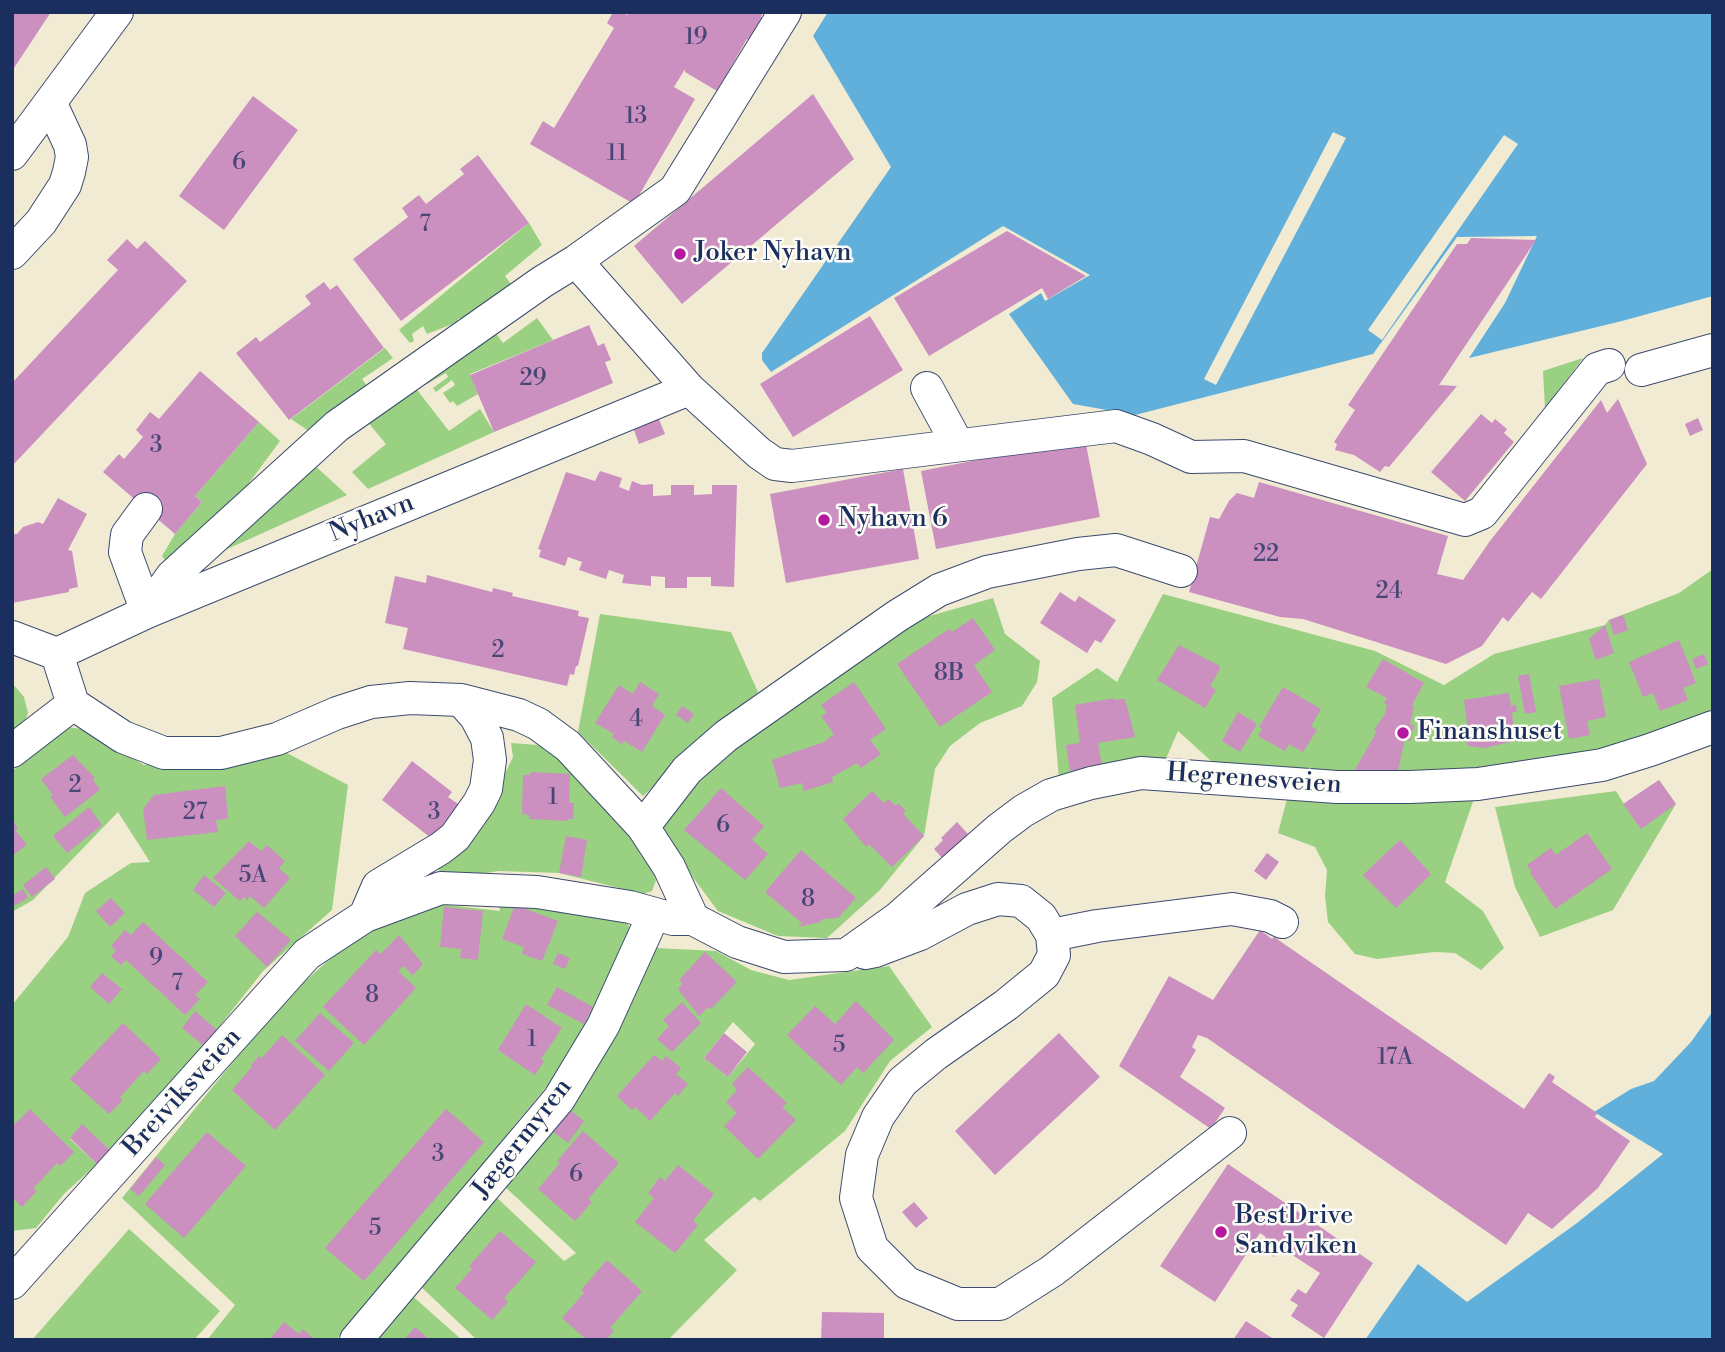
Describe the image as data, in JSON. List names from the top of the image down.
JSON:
{
  "streets": {
    "street": [
      "Nyhavn",
      "Hegrenesveien",
      "Breiviksveien",
      "Jægermyren"
    ]
  },
  "crossings": [
    ["Breiviksveien", "Jægermyren"]
  ],
  "places": [
    "Joker Nyhavn",
    "Nyhavn 6",
    "Finanshuset",
    "BestDrive Sandviken"
  ],
  "house_numbers": [
    "19",
    "13",
    "11",
    "6",
    "7",
    "29",
    "3",
    "22",
    "24",
    "2",
    "8B",
    "4",
    "2",
    "1",
    "27",
    "3",
    "6",
    "5A",
    "8",
    "9",
    "7",
    "8",
    "1",
    "5",
    "17A",
    "3",
    "6",
    "5"
  ]
}
